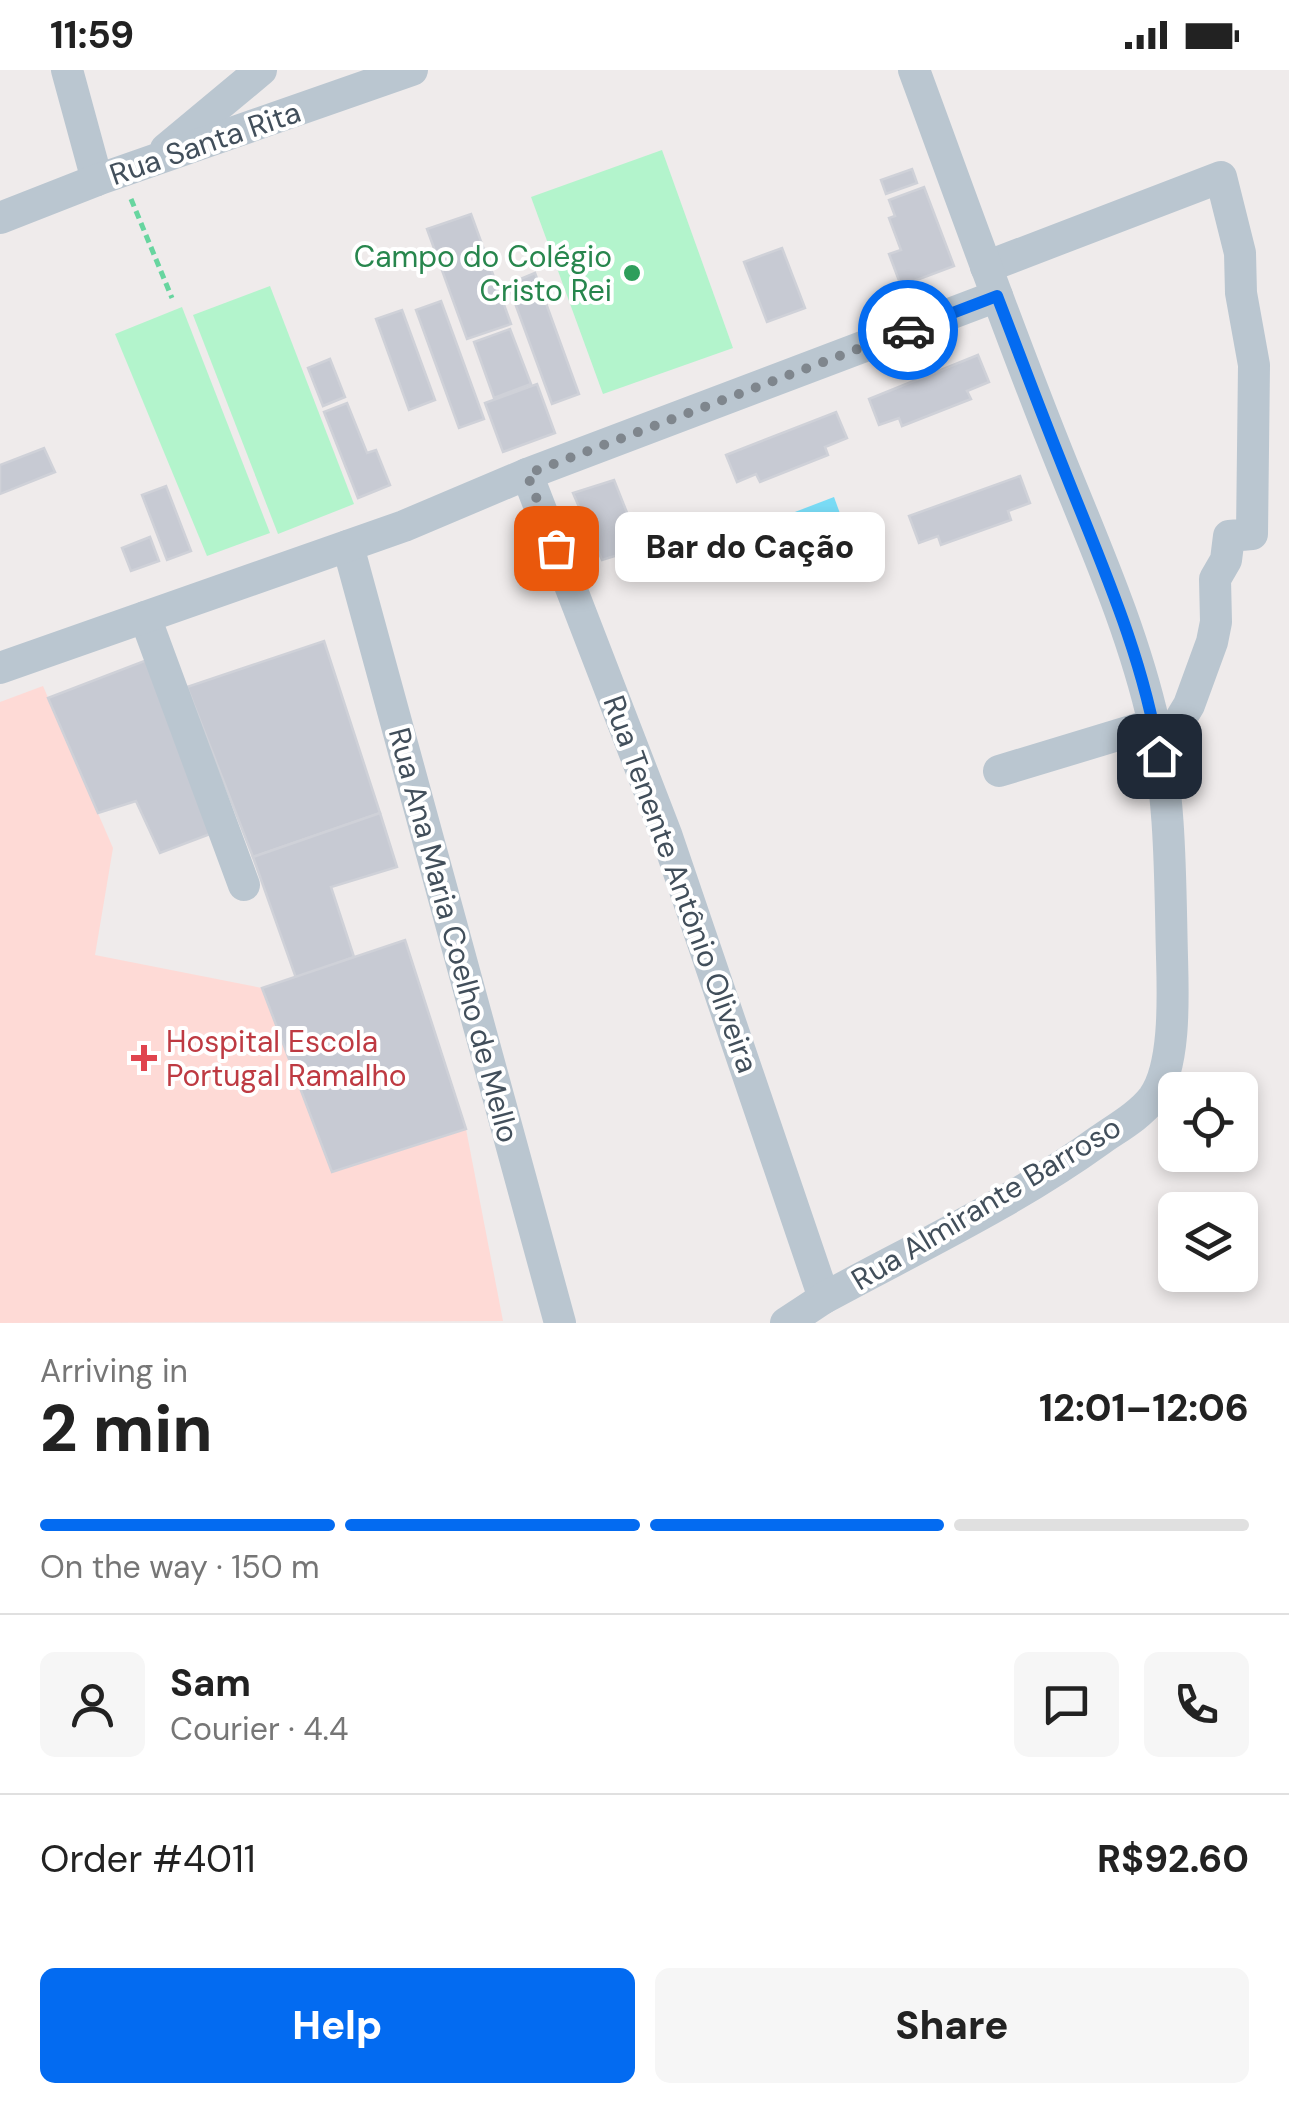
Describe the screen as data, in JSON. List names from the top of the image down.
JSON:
{
  "streets": {
    "street": [
      "Rua Santa Rita",
      "Rua Tenente Antônio Oliveira",
      "Rua Ana Maria Coelho de Mello",
      "Rua Almirante Barroso"
    ]
  },
  "crossings": [
    ["Rua Tenente Antônio Oliveira", "Rua Almirante Barroso"]
  ],
  "places": {
    "other": ["Campo do Colégio Cristo Rei", "Bar do Cação"],
    "health": ["Hospital Escola Portugal Ramalho"]
  },
  "page": {
    "status": "11:59",
    "bubble": "Bar do Cação",
    "heading": ["2 min", "Arriving in", "12:01–12:06"],
    "panel": [
      "Sam",
      "Courier · 4.4",
      "Order #4011",
      "R$92.60"
    ],
    "bar": "On the way · 150 m",
    "buttons": ["Help", "Share"]
  }
}
